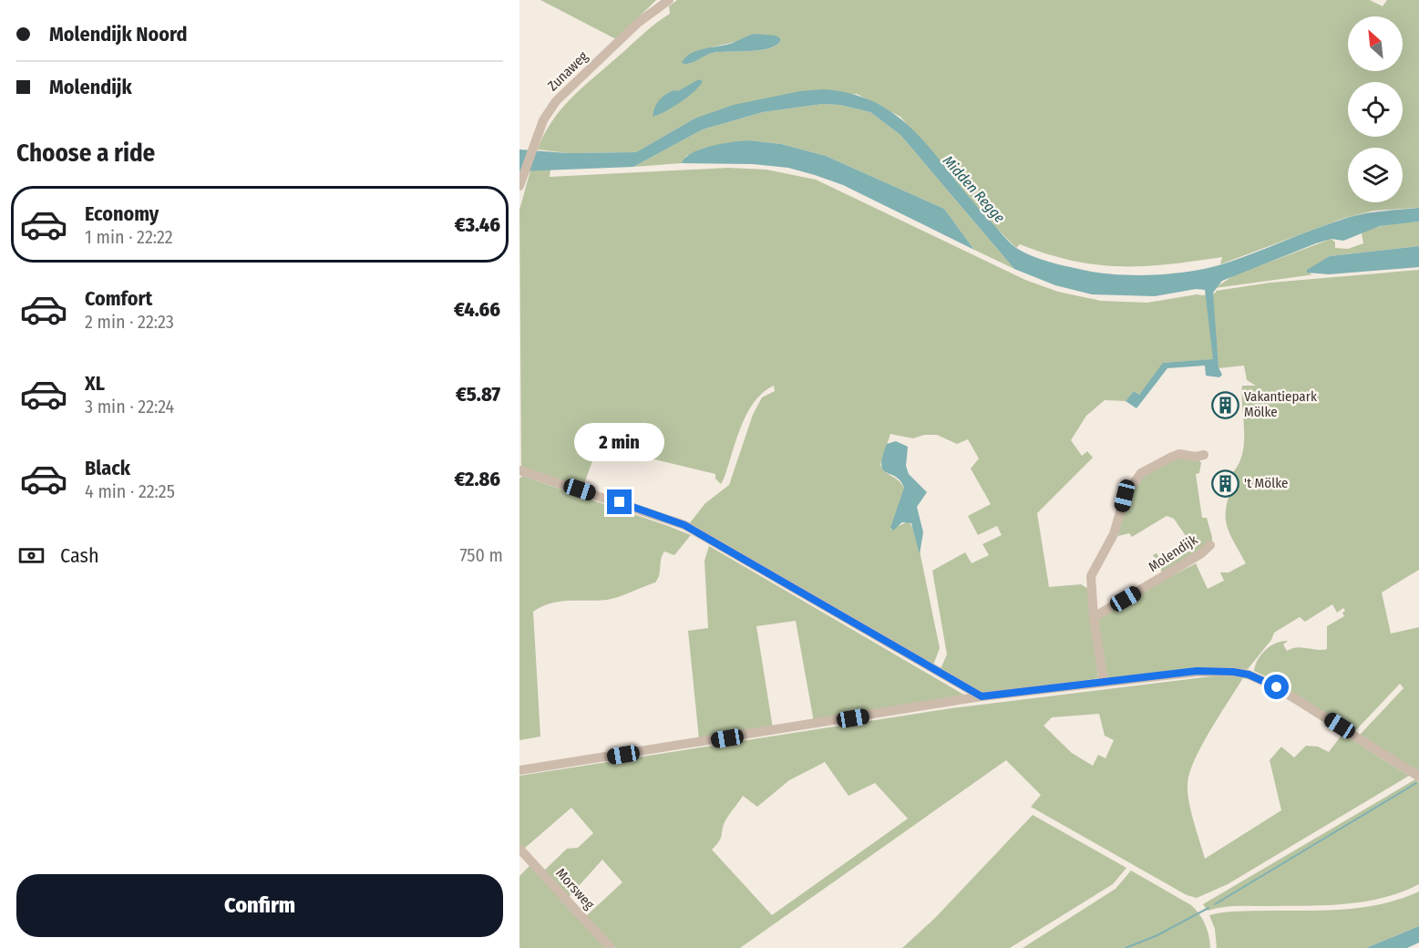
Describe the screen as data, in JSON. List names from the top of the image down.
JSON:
{
  "streets": {
    "street": ["Zunaweg", "Molendijk", "Morsweg"]
  },
  "water": ["Midden Regge"],
  "places": {
    "building": ["Vakantiepark Mölke", "'t Mölke"]
  },
  "north": "top left",
  "page": {
    "banner": ["Molendijk Noord", "Molendijk"],
    "heading": "Choose a ride",
    "list": [
      {
        "name": "Economy",
        "note": "1 min · 22:22",
        "value": "€3.46"
      },
      {
        "name": "Comfort",
        "note": "2 min · 22:23",
        "value": "€4.66"
      },
      {
        "name": "XL",
        "note": "3 min · 22:24",
        "value": "€5.87"
      },
      {
        "name": "Black",
        "note": "4 min · 22:25",
        "value": "€2.86"
      }
    ],
    "bubble": "2 min",
    "pay": ["Cash", "750 m"],
    "buttons": "Confirm"
  }
}
